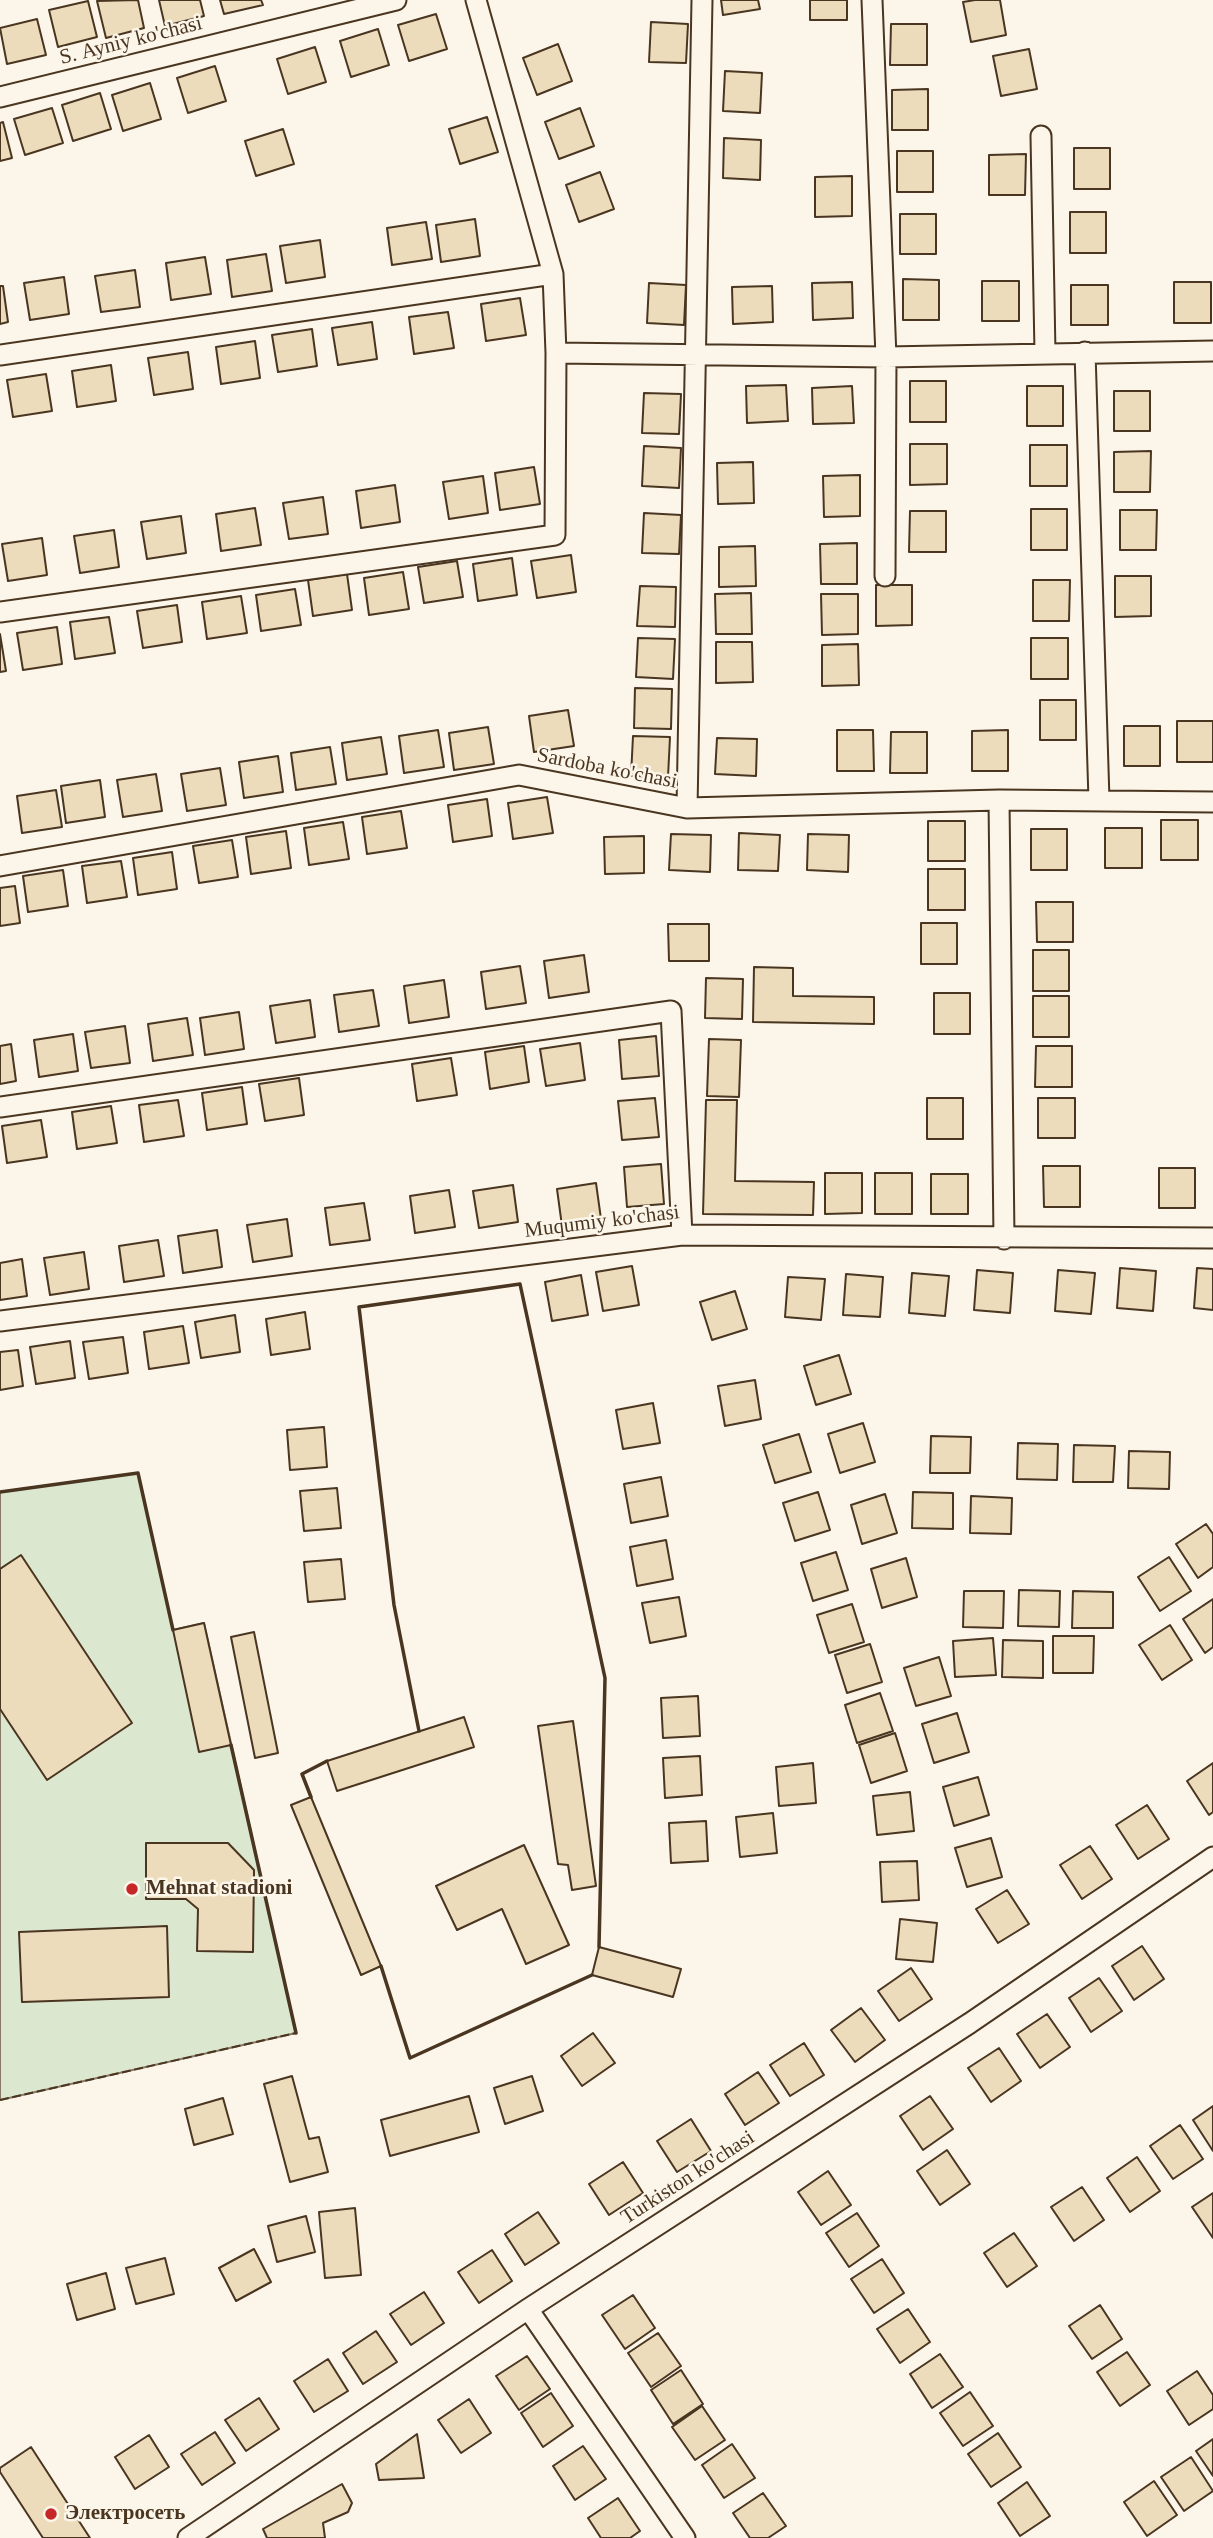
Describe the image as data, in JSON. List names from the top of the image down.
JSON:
{
  "streets": {
    "street": [
      "S. Ayniy ko'chasi",
      "Sardoba ko'chasi",
      "Muqumiy ko'chasi",
      "Turkiston ko'chasi"
    ]
  },
  "places": ["Mehnat stadioni", "Электросеть"]
}
